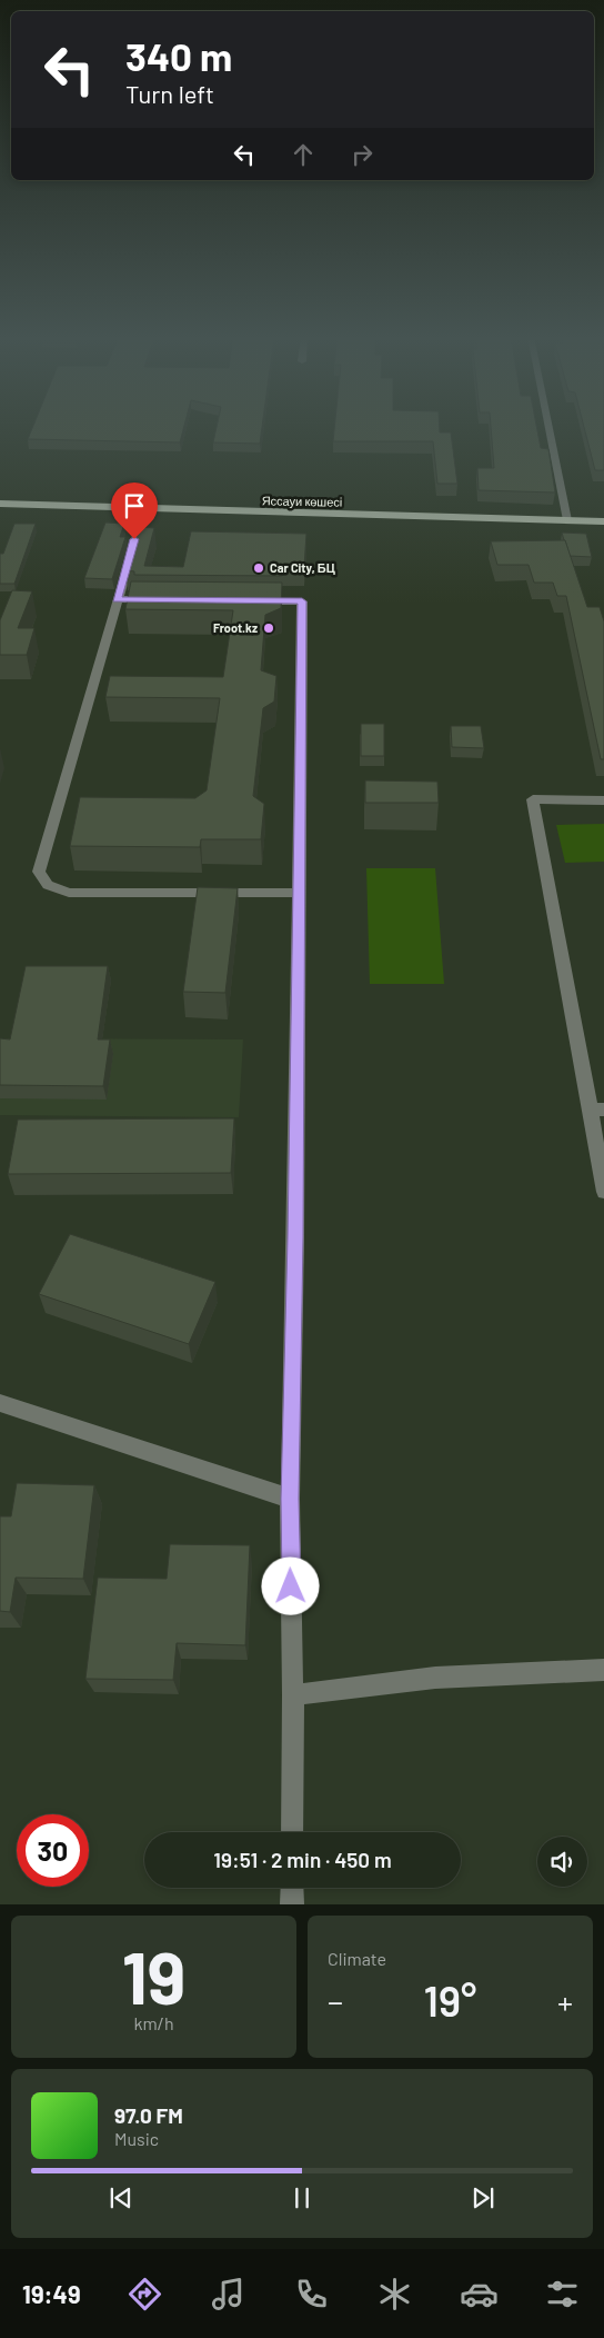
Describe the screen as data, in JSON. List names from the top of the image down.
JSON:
{
  "streets": {
    "main road": ["Яссауи көшесі"]
  },
  "places": ["Car City, БЦ", "Froot.kz"],
  "page": {
    "turn": ["340 m", "Turn left"],
    "limit": "30",
    "trip": "19:51 · 2 min · 450 m",
    "tile": [
      ["19", "km/h"],
      "Climate"
    ],
    "heat": ["−", "19°", "+"],
    "song": ["97.0 FM", "Music"],
    "tabs": "19:49"
  }
}
